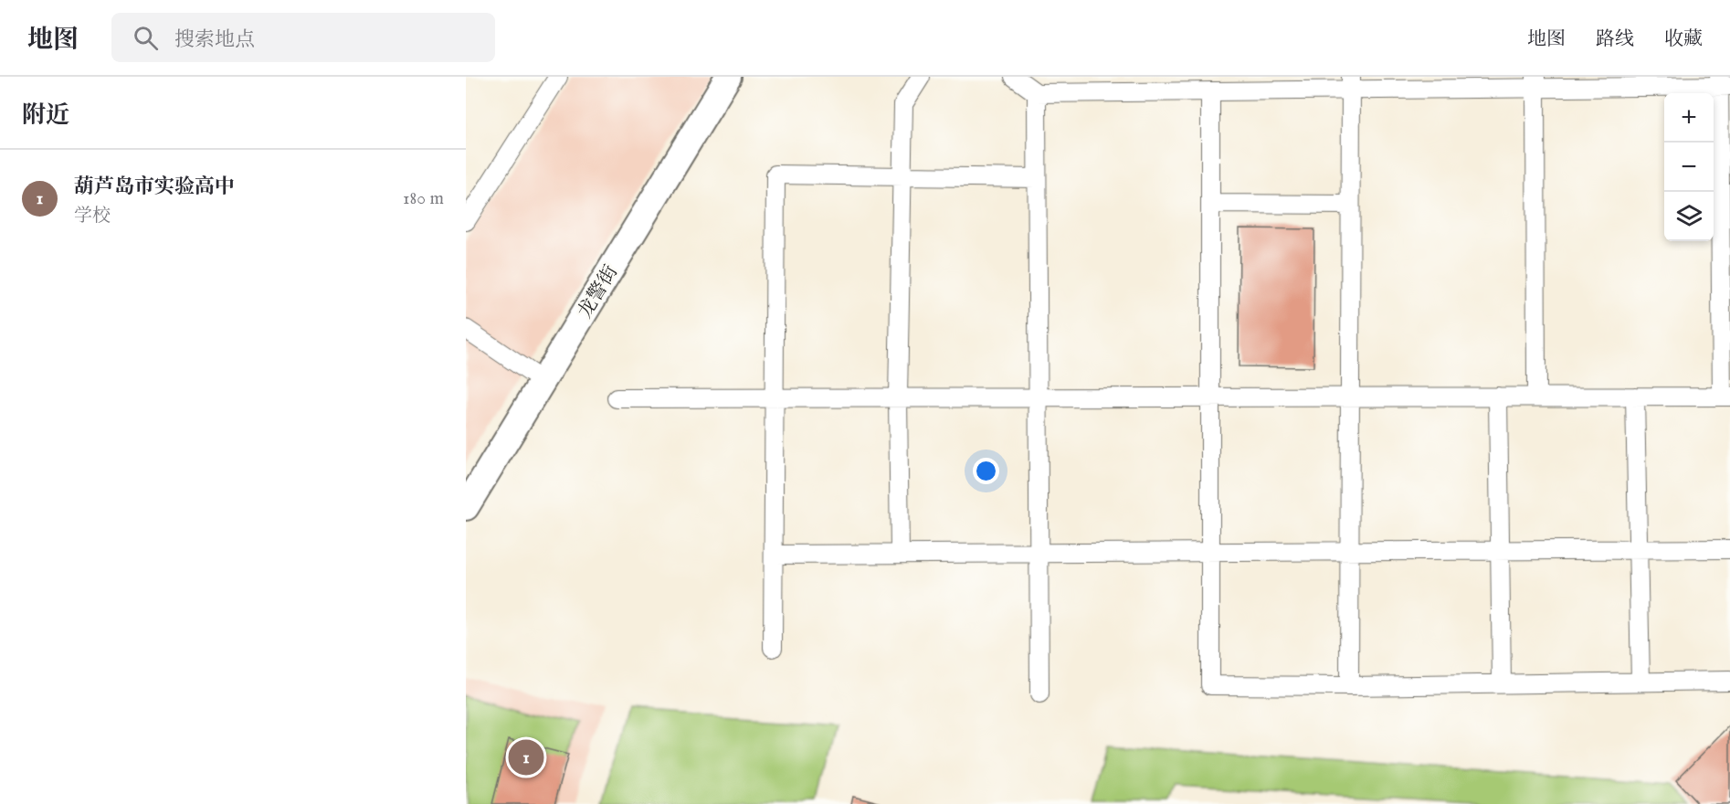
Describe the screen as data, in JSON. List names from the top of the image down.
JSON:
{
  "streets": {
    "street": ["龙警街"]
  },
  "page": {
    "header": "地图",
    "search": "搜索地点",
    "nav": ["地图", "路线", "收藏"],
    "heading": "附近",
    "map_buttons": ["+", "−"],
    "list": [
      {
        "mark": "1",
        "name": "葫芦岛市实验高中",
        "note": "学校",
        "value": "180 m"
      }
    ],
    "pins": "1"
  }
}
